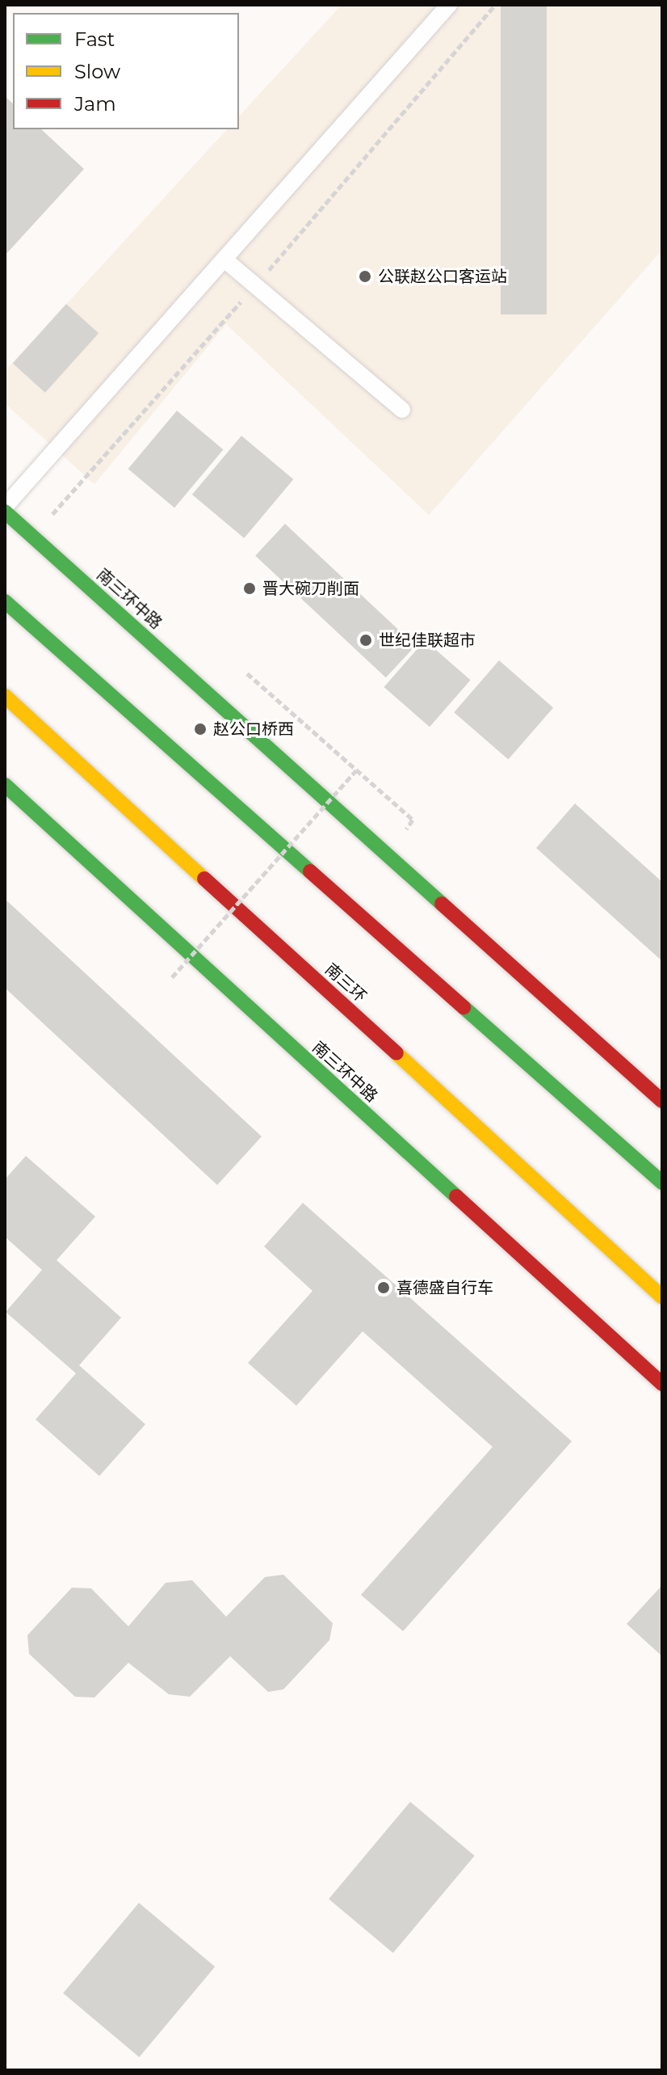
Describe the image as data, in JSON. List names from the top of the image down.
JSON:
{
  "streets": {
    "main road": ["南三环中路", "南三环"]
  },
  "places": [
    "公联赵公口客运站",
    "晋大碗刀削面",
    "世纪佳联超市",
    "赵公口桥西",
    "喜德盛自行车"
  ],
  "legend": ["Fast", "Slow", "Jam"]
}
